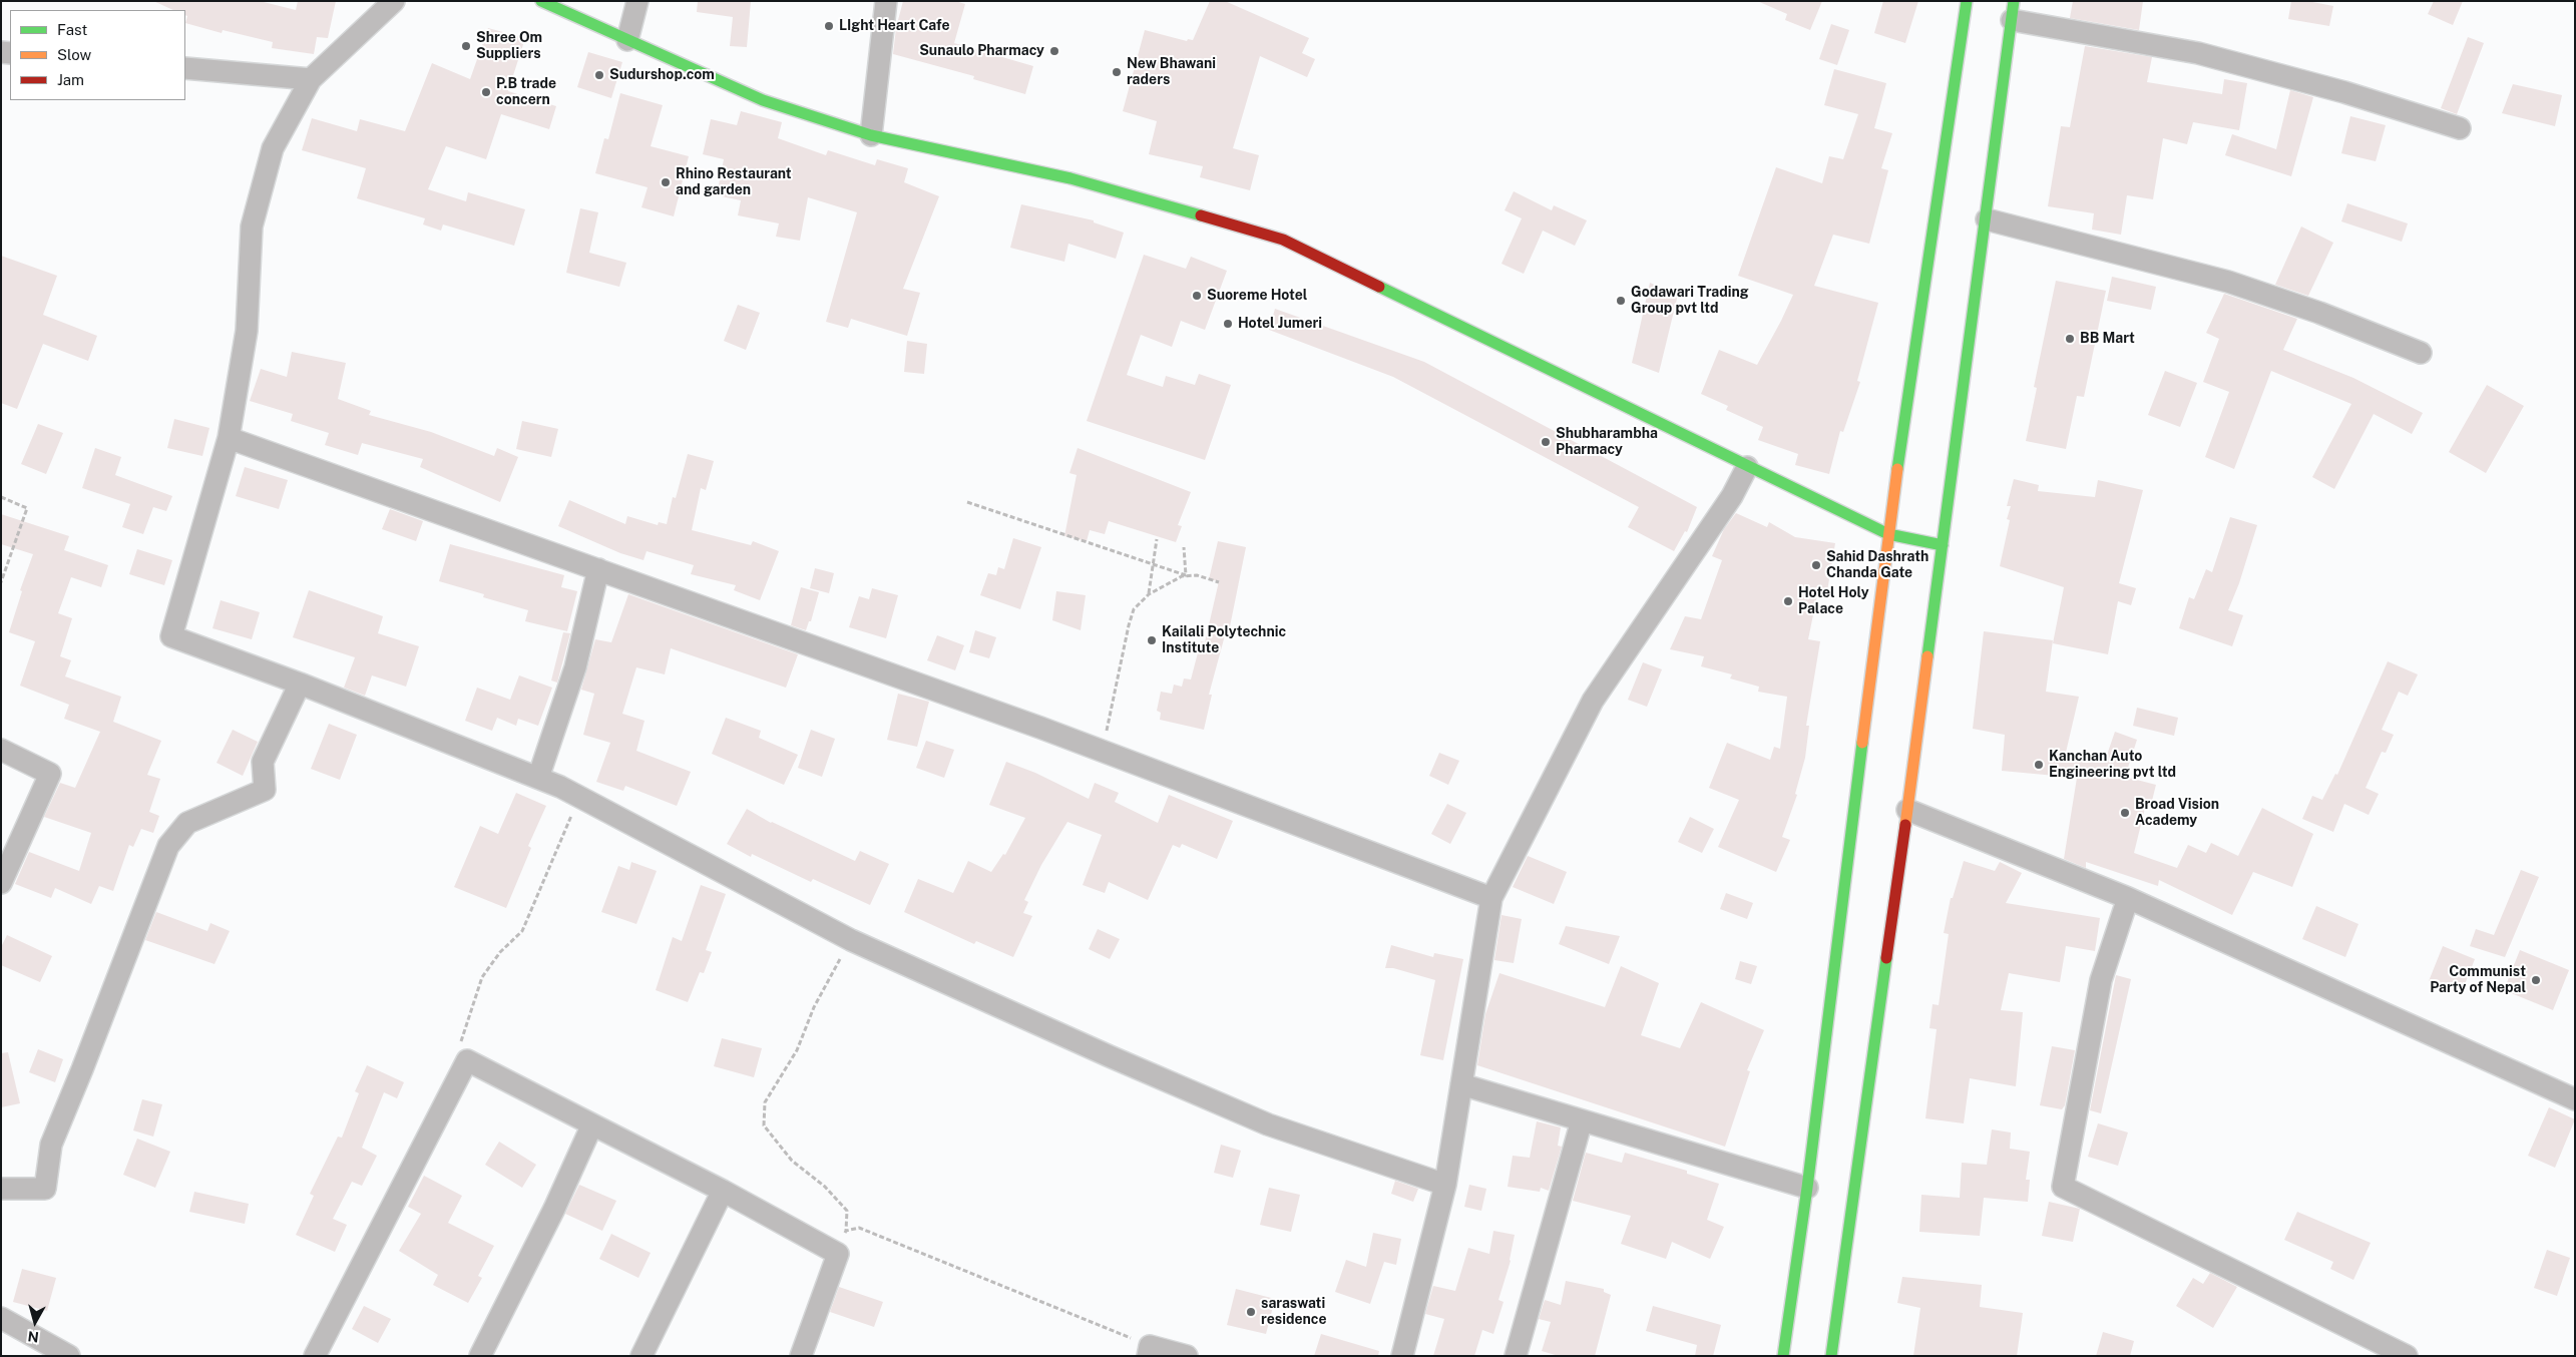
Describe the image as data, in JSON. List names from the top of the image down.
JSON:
{
  "places": [
    "LIght Heart Cafe",
    "Shree Om Suppliers",
    "Sunaulo Pharmacy",
    "New Bhawani raders",
    "Sudurshop.com",
    "P.B trade concern",
    "Rhino Restaurant and garden",
    "Suoreme Hotel",
    "Godawari Trading Group pvt ltd",
    "Hotel Jumeri",
    "BB Mart",
    "Shubharambha Pharmacy",
    "Sahid Dashrath Chanda Gate",
    "Hotel Holy Palace",
    "Kailali Polytechnic Institute",
    "Kanchan Auto Engineering pvt ltd",
    "Broad Vision Academy",
    "Communist Party of Nepal",
    "saraswati residence"
  ],
  "legend": ["Fast", "Slow", "Jam"],
  "north": "bottom"
}
